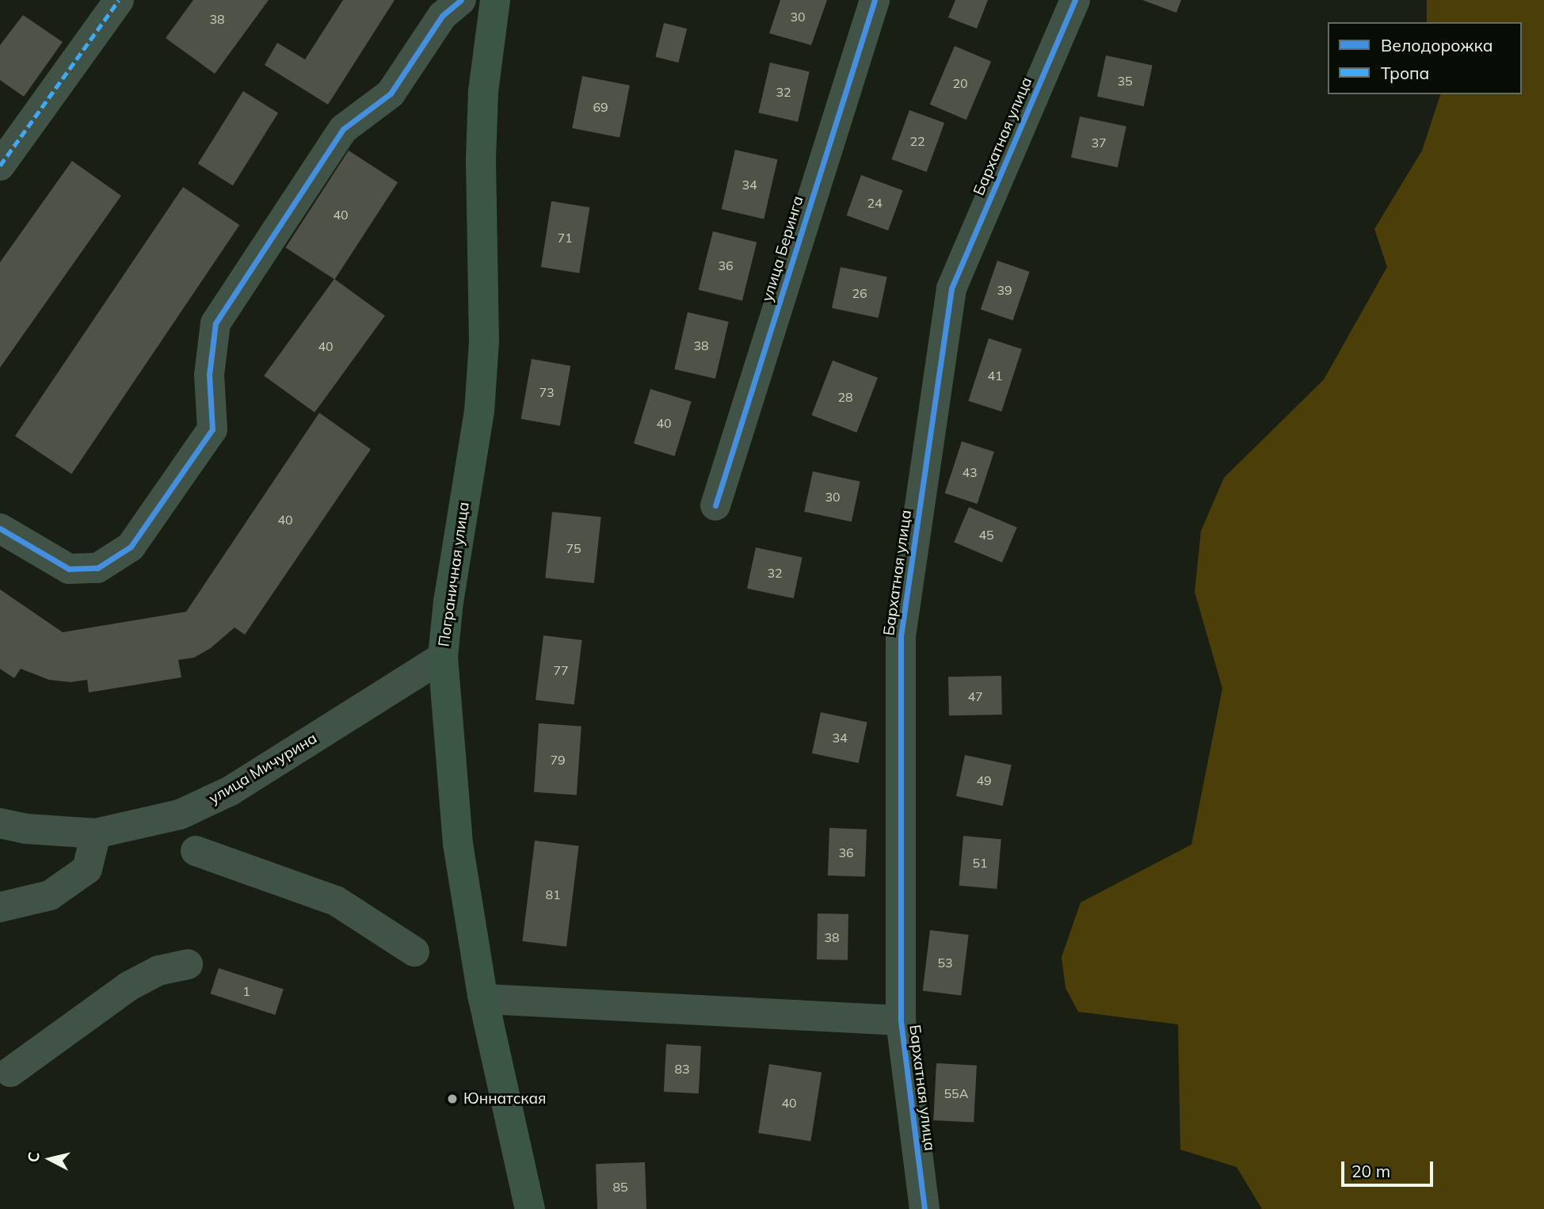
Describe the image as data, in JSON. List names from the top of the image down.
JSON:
{
  "streets": {
    "main road": ["Пограничная улица"],
    "street": ["Бархатная улица", "улица Беринга", "улица Мичурина"]
  },
  "crossings": [
    ["Пограничная улица", "улица Мичурина"]
  ],
  "places": ["Юннатская"],
  "house_numbers": [
    "30",
    "38",
    "35",
    "20",
    "32",
    "69",
    "22",
    "37",
    "34",
    "24",
    "40",
    "71",
    "36",
    "39",
    "26",
    "38",
    "40",
    "41",
    "73",
    "28",
    "40",
    "43",
    "30",
    "40",
    "45",
    "75",
    "32",
    "77",
    "47",
    "34",
    "79",
    "49",
    "36",
    "51",
    "81",
    "38",
    "53",
    "1",
    "83",
    "55А",
    "40",
    "85"
  ],
  "legend": ["Велодорожка", "Тропа"],
  "scale_bar": "20 m",
  "north": "left"
}
